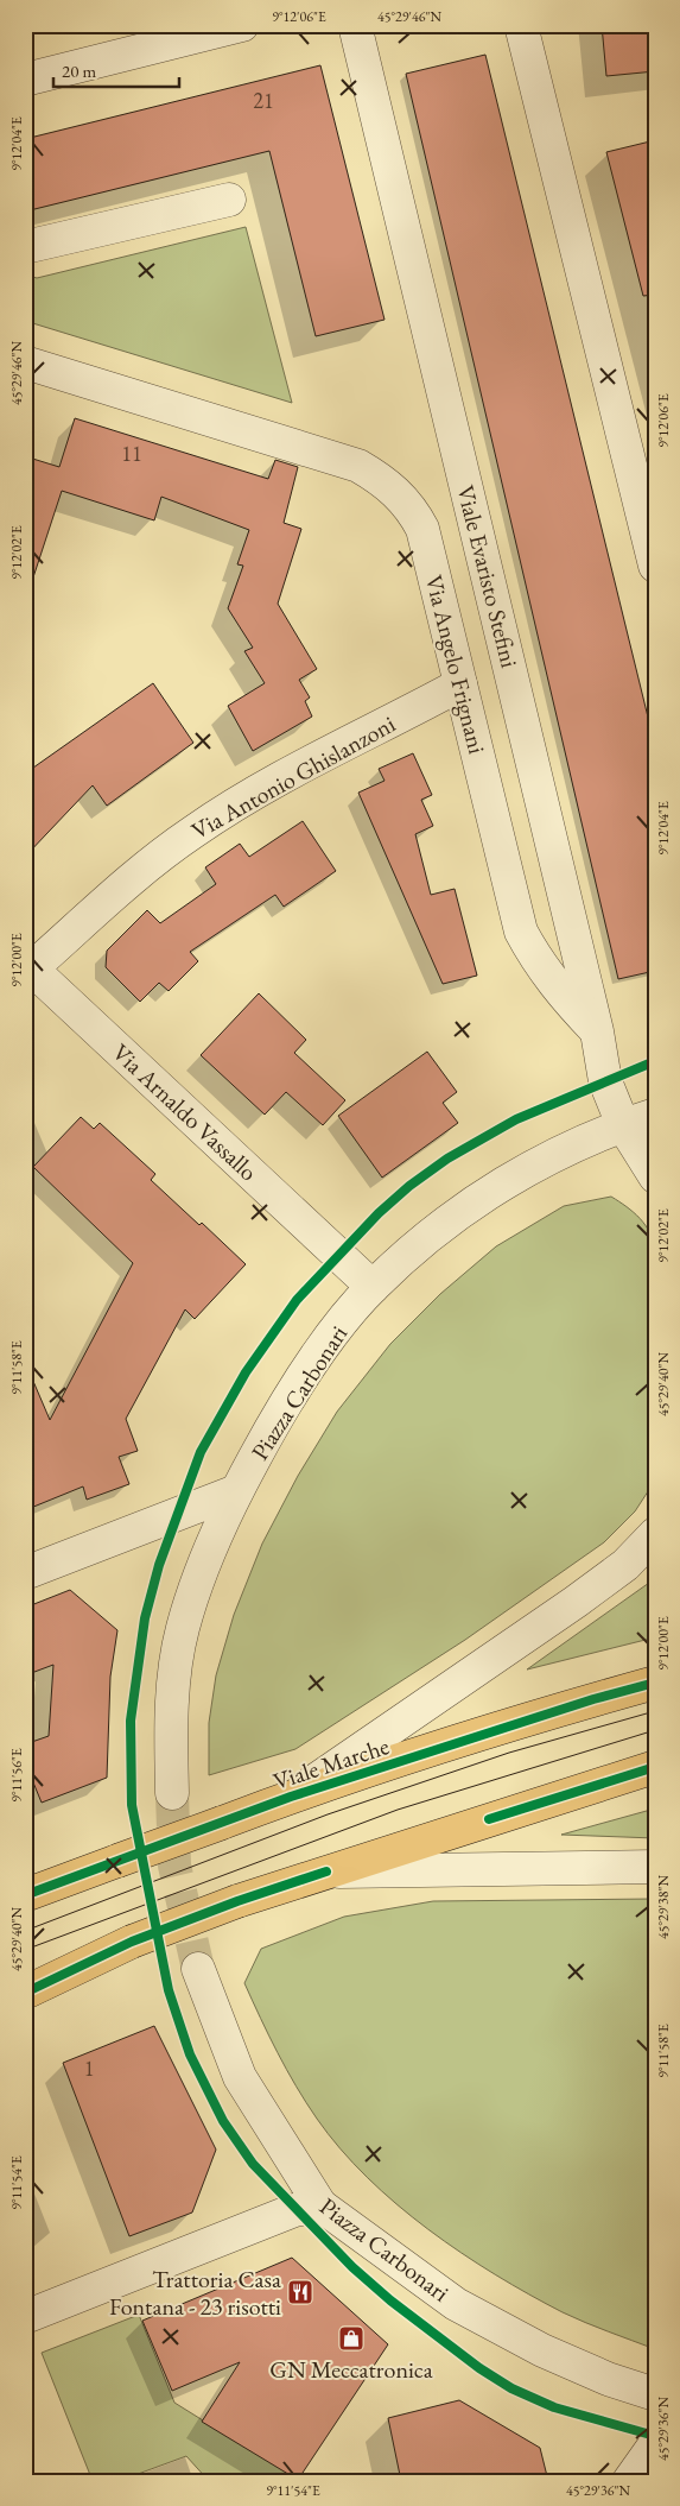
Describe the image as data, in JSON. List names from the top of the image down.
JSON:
{
  "streets": {
    "main road": ["Viale Marche"],
    "street": [
      "Viale Evaristo Stefini",
      "Via Angelo Frignani",
      "Via Antonio Ghislanzoni",
      "Via Arnaldo Vassallo",
      "Piazza Carbonari"
    ]
  },
  "crossings": [
    ["Viale Evaristo Stefini", "Via Angelo Frignani"],
    ["Viale Evaristo Stefini", "Piazza Carbonari"],
    ["Via Angelo Frignani", "Via Antonio Ghislanzoni"],
    ["Via Antonio Ghislanzoni", "Via Arnaldo Vassallo"],
    ["Via Arnaldo Vassallo", "Piazza Carbonari"]
  ],
  "places": {
    "restaurant": ["Trattoria Casa Fontana - 23 risotti"],
    "shop": ["GN Meccatronica"]
  },
  "house_numbers": ["21", "11", "1"],
  "scale_bar": "20 m",
  "coordinates": [
    "9°12'06\"E",
    "45°29'46\"N",
    "9°12'04\"E",
    "9°12'02\"E",
    "9°12'00\"E",
    "9°11'58\"E",
    "45°29'40\"N",
    "9°11'56\"E",
    "45°29'38\"N",
    "9°11'54\"E",
    "45°29'36\"N"
  ]
}
